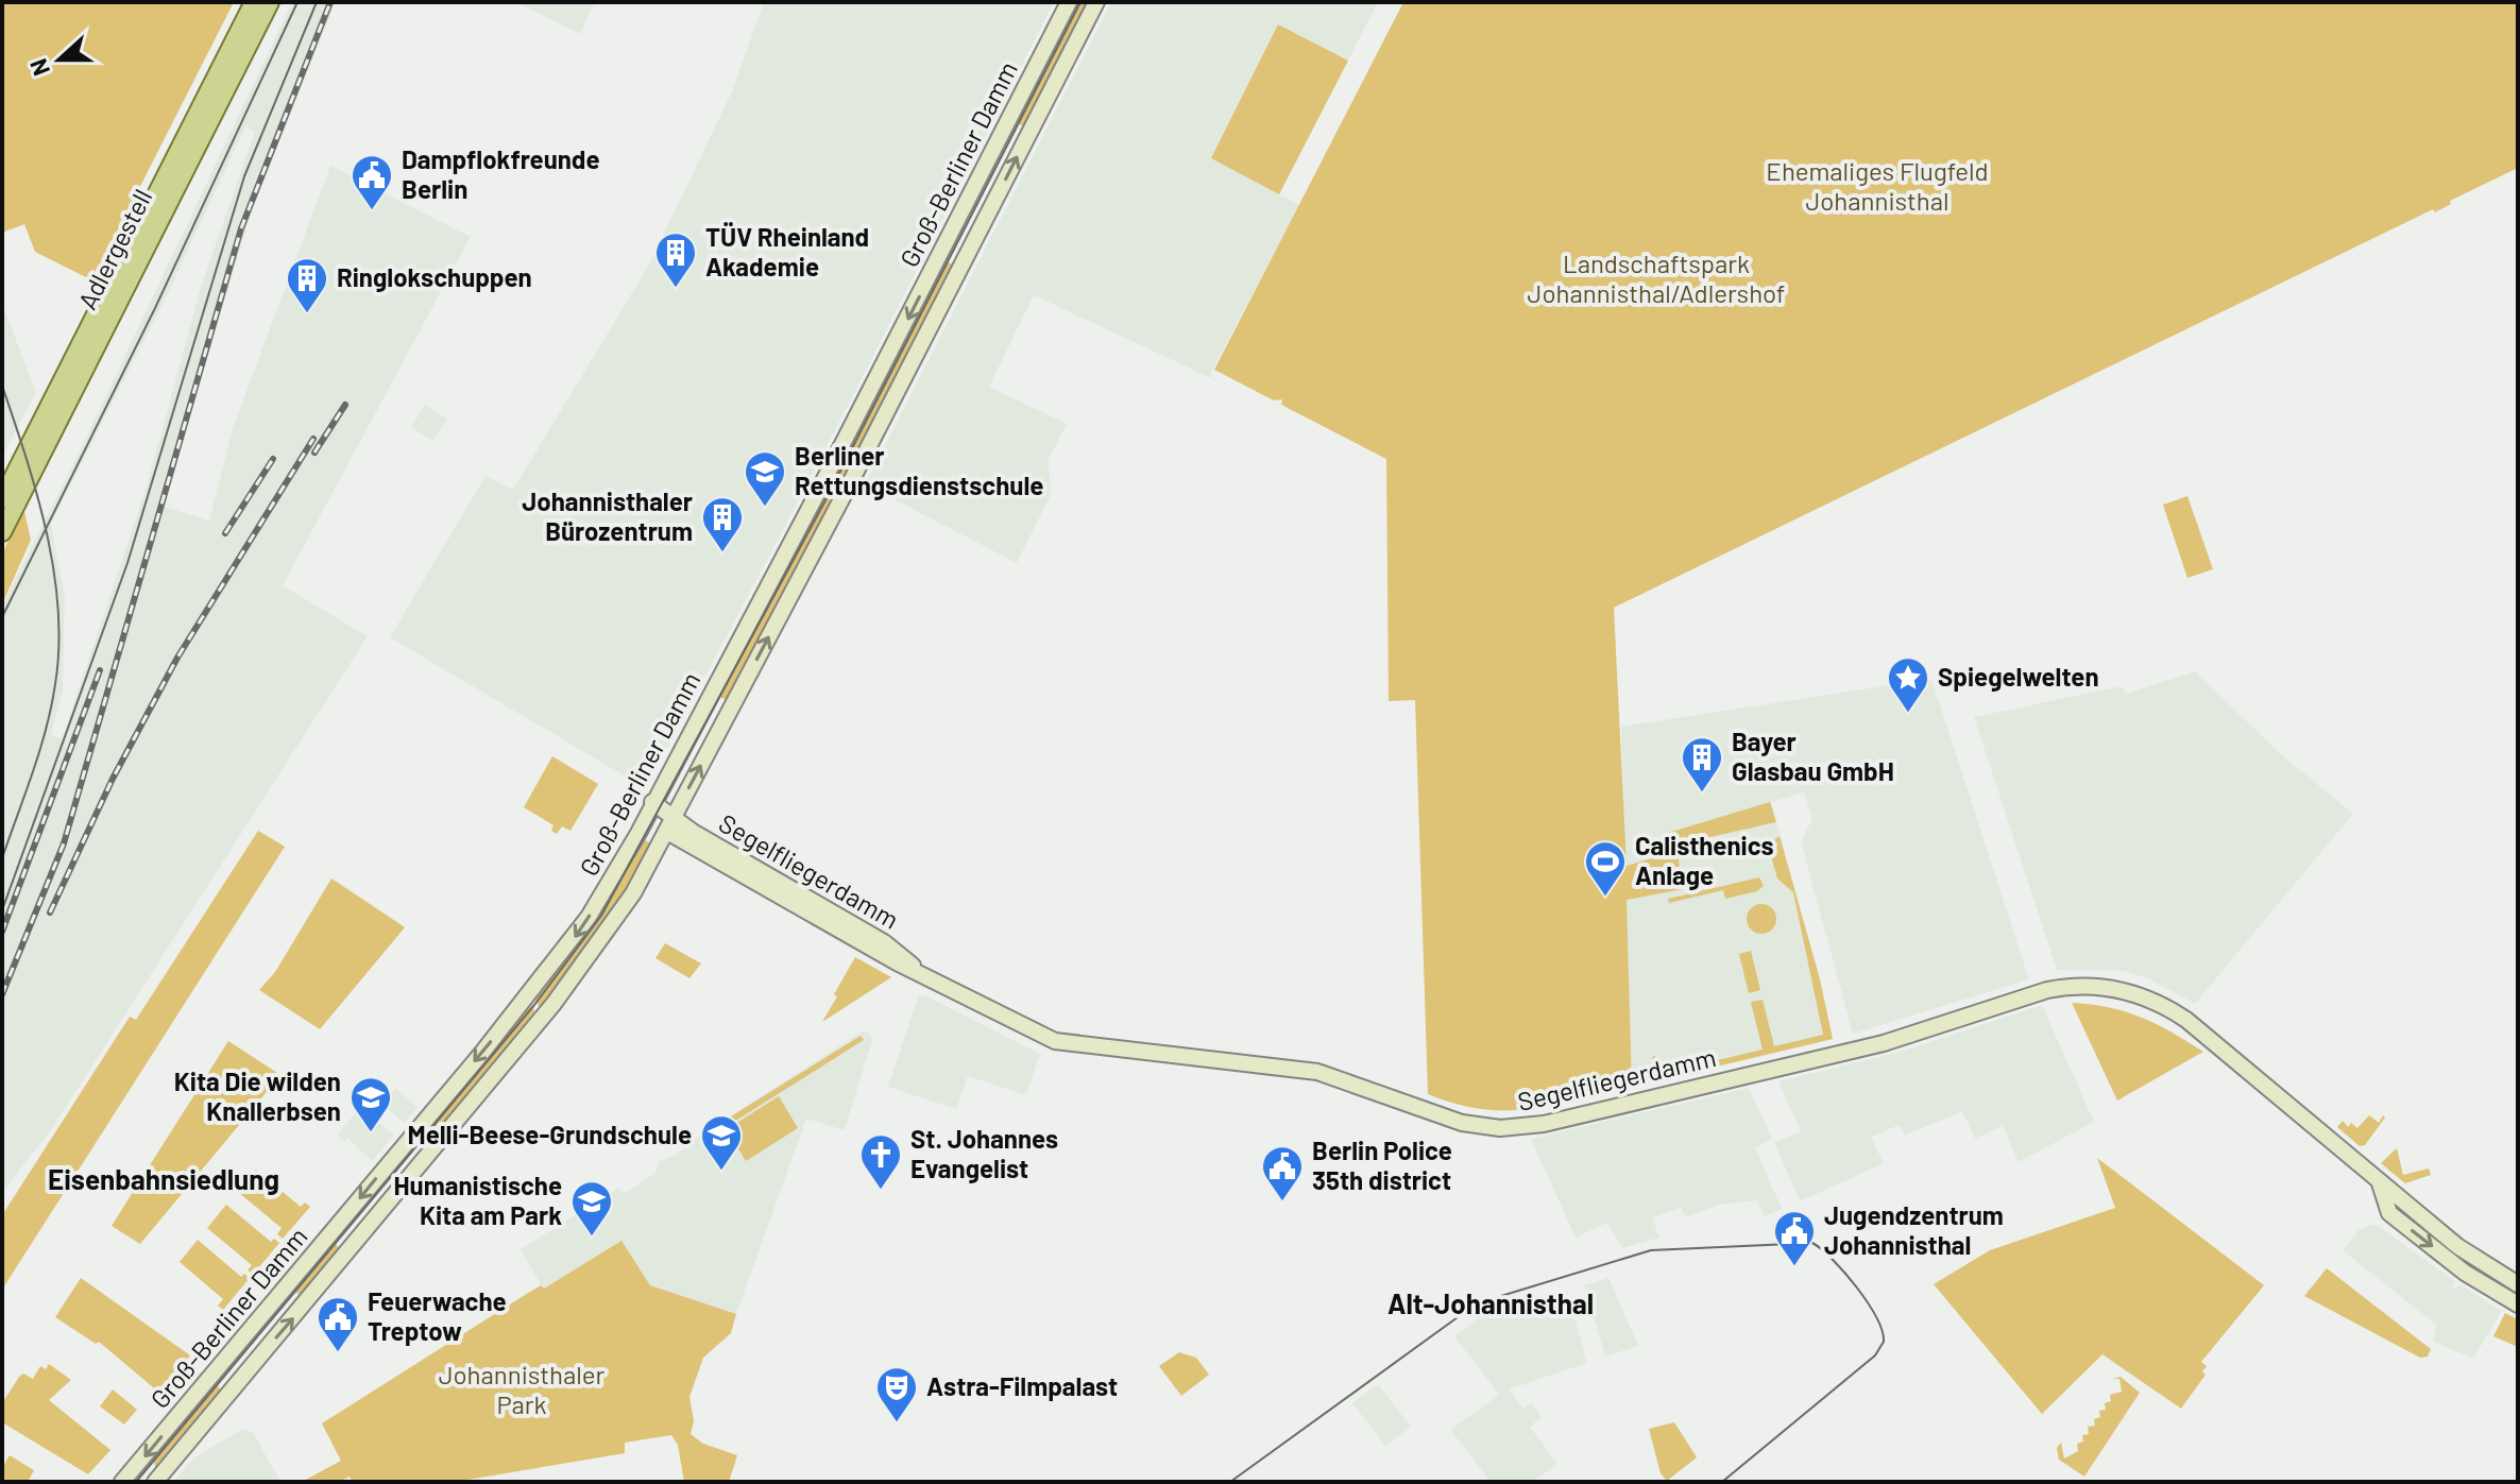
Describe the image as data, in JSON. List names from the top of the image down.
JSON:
{
  "streets": {
    "main road": ["Groß-Berliner Damm", "Adlergestell", "Segelfliegerdamm"]
  },
  "crossings": [
    ["Groß-Berliner Damm", "Segelfliegerdamm"]
  ],
  "districts": ["Eisenbahnsiedlung", "Alt-Johannisthal"],
  "parks": ["Ehemaliges Flugfeld Johannisthal", "Landschaftspark Johannisthal/Adlershof", "Johannisthaler Park"],
  "places": {
    "public building": [
      "Dampflokfreunde Berlin",
      "Berlin Police 35th district",
      "Jugendzentrum Johannisthal",
      "Feuerwache Treptow"
    ],
    "building": [
      "TÜV Rheinland Akademie",
      "Ringlokschuppen",
      "Johannisthaler Bürozentrum",
      "Bayer Glasbau GmbH"
    ],
    "school or university": [
      "Berliner Rettungsdienstschule",
      "Kita Die wilden Knallerbsen",
      "Melli-Beese-Grundschule",
      "Humanistische Kita am Park"
    ],
    "place": ["Spiegelwelten"],
    "sports": ["Calisthenics Anlage"],
    "church": ["St. Johannes Evangelist"],
    "theatre": ["Astra-Filmpalast"]
  },
  "north": "left"
}
